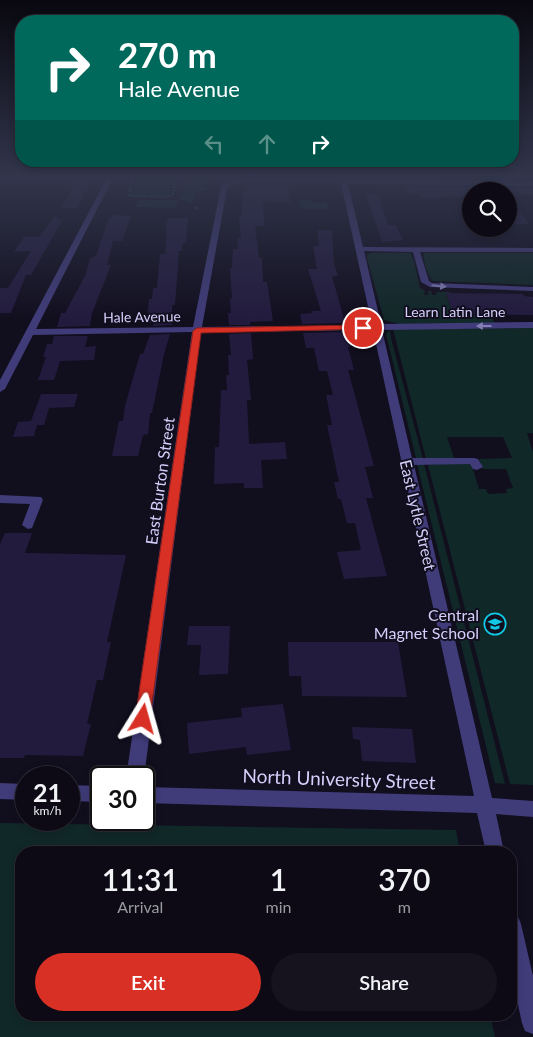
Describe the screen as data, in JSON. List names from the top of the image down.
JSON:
{
  "streets": {
    "street": [
      "Learn Latin Lane",
      "Hale Avenue",
      "East Burton Street",
      "East Lytle Street",
      "North University Street"
    ]
  },
  "crossings": [
    ["Learn Latin Lane", "Hale Avenue"],
    ["Learn Latin Lane", "East Lytle Street"],
    ["Hale Avenue", "East Burton Street"],
    ["Hale Avenue", "East Lytle Street"],
    ["East Lytle Street", "North University Street"]
  ],
  "places": {
    "school or university": ["Central Magnet School"]
  },
  "page": {
    "turn": ["270 m", "Hale Avenue"],
    "speed": "21 km/h",
    "limit": "30",
    "eta": [
      "11:31",
      "Arrival",
      "1",
      "min",
      "370",
      "m"
    ],
    "buttons": ["Exit", "Share"]
  }
}
